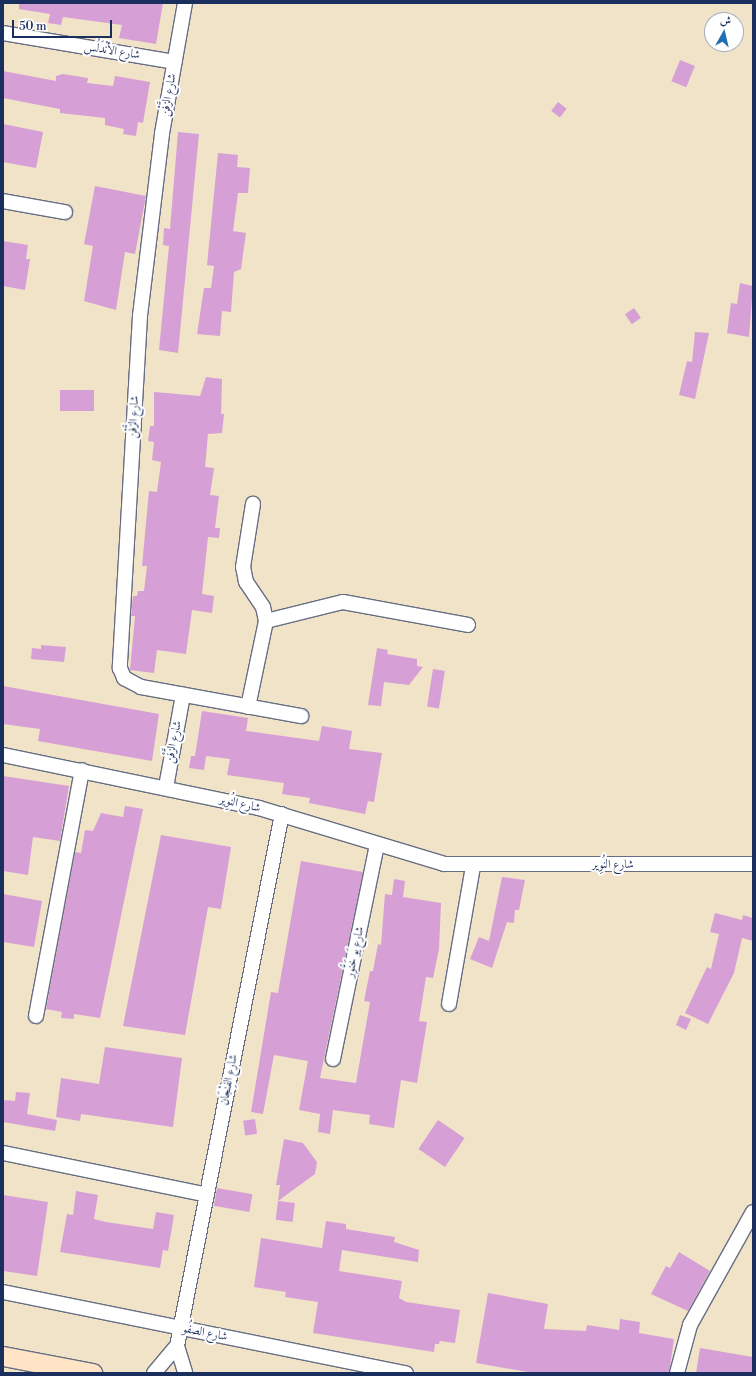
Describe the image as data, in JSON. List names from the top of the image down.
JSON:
{
  "streets": {
    "street": [
      "شارع الأنْدَلُس",
      "شارع الزَّفْن",
      "شارع النُوِير",
      "شارع يَو خَنُّور",
      "شارع الفِنْجَان",
      "شارع الصفُو"
    ]
  },
  "crossings": [
    ["شارع الأنْدَلُس", "شارع الزَّفْن"],
    ["شارع الزَّفْن", "شارع النُوِير"],
    ["شارع النُوِير", "شارع يَو خَنُّور"],
    ["شارع النُوِير", "شارع الفِنْجَان"],
    ["شارع الفِنْجَان", "شارع الصفُو"]
  ],
  "scale_bar": "50 m",
  "north": "top"
}
